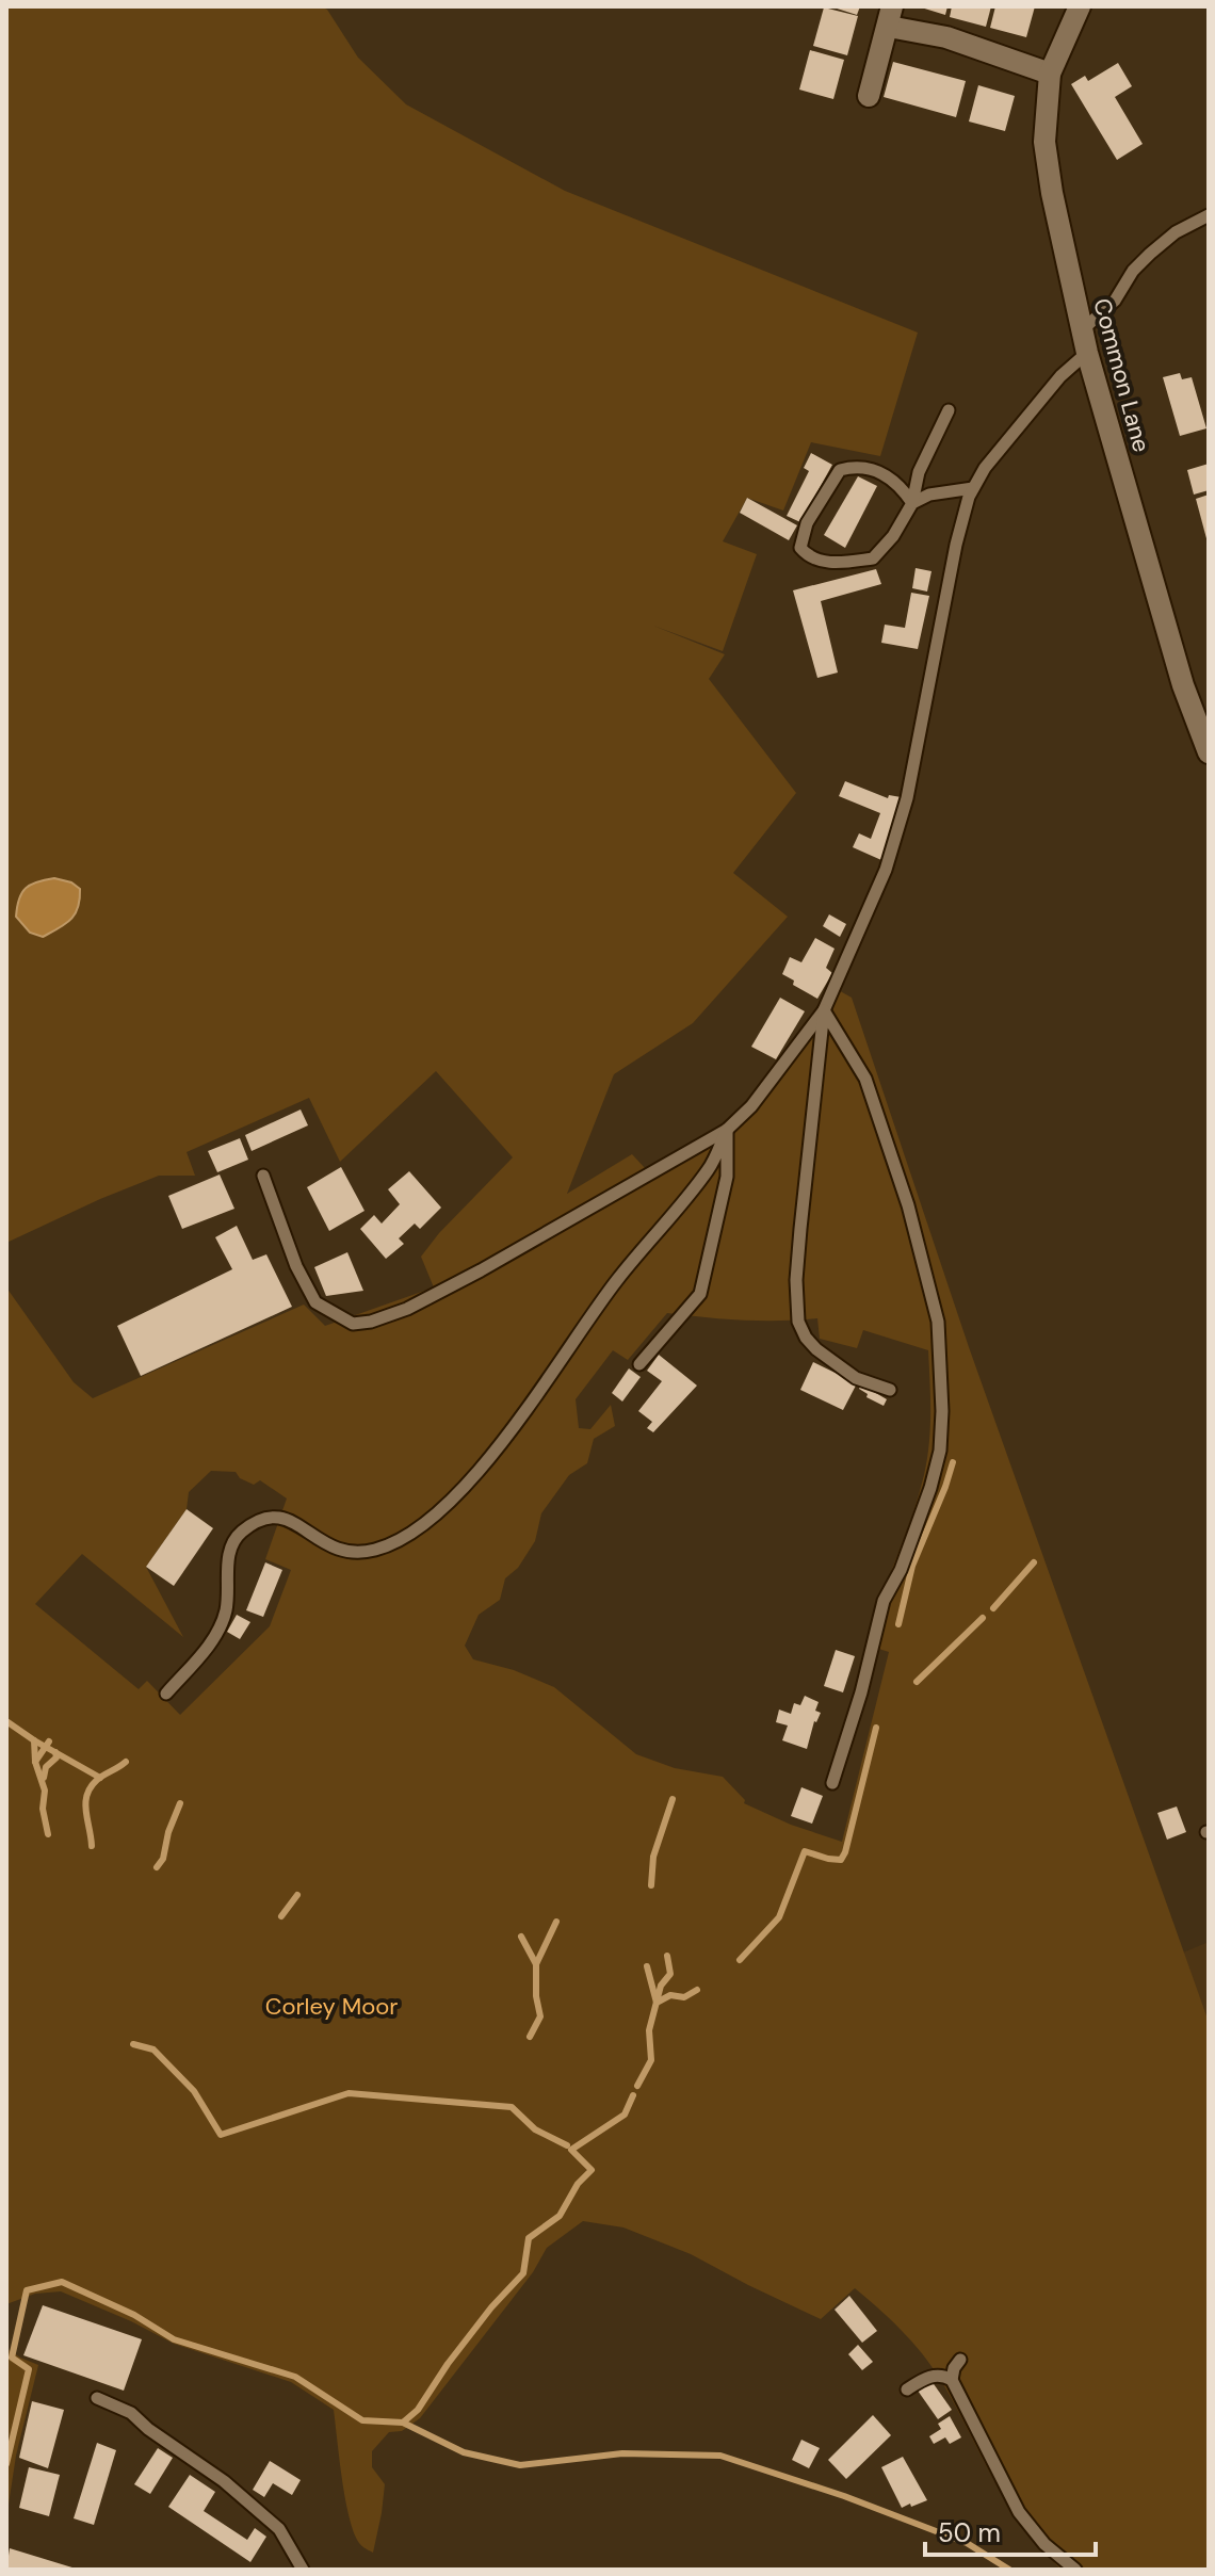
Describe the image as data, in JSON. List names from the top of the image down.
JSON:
{
  "streets": {
    "street": ["Common Lane"]
  },
  "parks": ["Corley Moor"],
  "scale_bar": "50 m"
}
